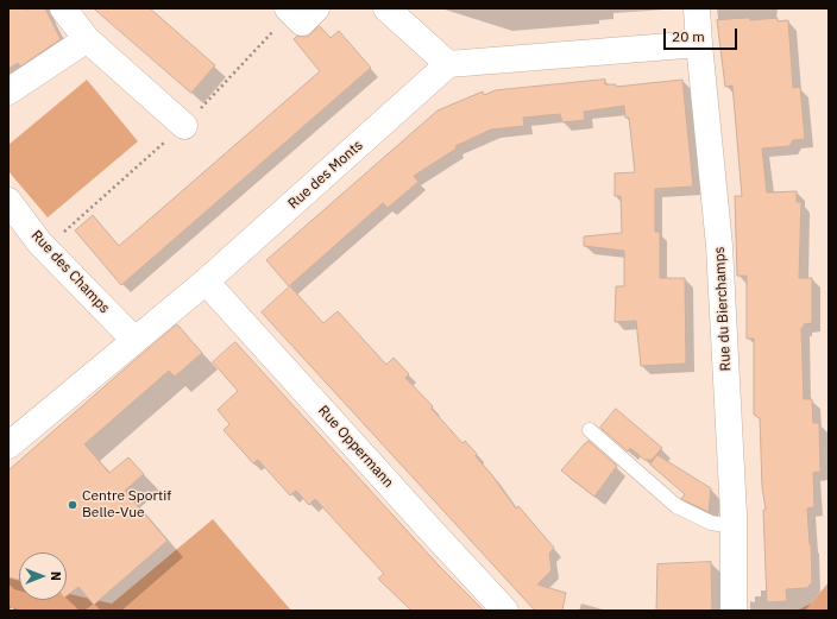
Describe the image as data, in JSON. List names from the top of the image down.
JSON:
{
  "streets": {
    "street": [
      "Rue des Monts",
      "Rue des Champs",
      "Rue du Bierchamps",
      "Rue Oppermann"
    ]
  },
  "crossings": [
    ["Rue des Monts", "Rue des Champs"],
    ["Rue des Monts", "Rue Oppermann"]
  ],
  "places": ["Centre Sportif Belle-Vue"],
  "scale_bar": "20 m",
  "north": "right"
}
